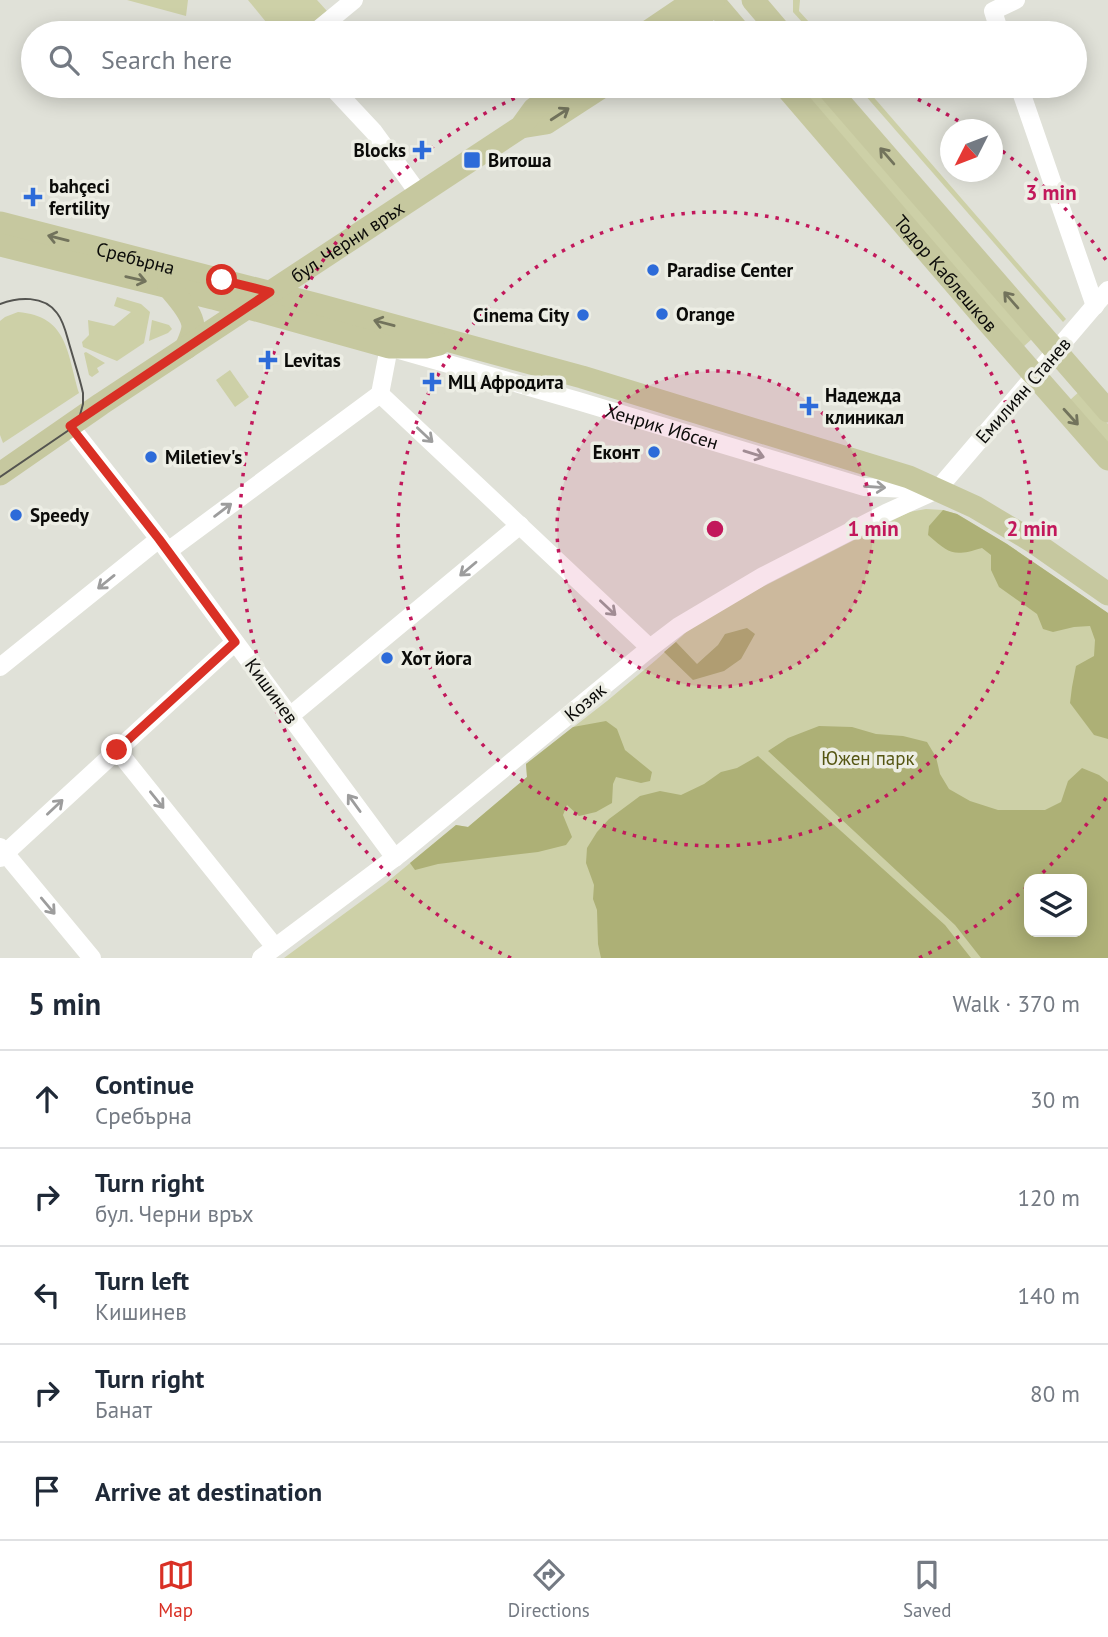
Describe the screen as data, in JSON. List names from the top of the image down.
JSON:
{
  "streets": {
    "main road": [
      "бул. Черни връх",
      "Сребърна",
      "Тодор Каблешков",
      "Хенрик Ибсен"
    ],
    "street": ["Емилиян Станев", "Кишинев", "Козяк"]
  },
  "crossings": [
    ["бул. Черни връх", "Сребърна"],
    ["бул. Черни връх", "Хенрик Ибсен"],
    ["бул. Черни връх", "Кишинев"],
    ["Сребърна", "Хенрик Ибсен"],
    ["Тодор Каблешков", "Емилиян Станев"],
    ["Емилиян Станев", "Хенрик Ибсен"],
    ["Емилиян Станев", "Козяк"],
    ["Хенрик Ибсен", "Козяк"],
    ["Кишинев", "Козяк"]
  ],
  "parks": ["Южен парк"],
  "places": {
    "health": [
      "Blocks",
      "bahçeci fertility",
      "Levitas",
      "МЦ Афродита",
      "Надежда клиникал"
    ],
    "transit": ["Витоша"],
    "other": [
      "Paradise Center",
      "Orange",
      "Cinema City",
      "Еконт",
      "Miletiev's",
      "Speedy",
      "Хот йога"
    ]
  },
  "north": "bottom left",
  "page": {
    "search": "Search here",
    "heading": ["5 min", "Walk · 370 m"],
    "list": [
      ["Continue", "Сребърна", "30 m"],
      ["Turn right", "бул. Черни връх", "120 m"],
      ["Turn left", "Кишинев", "140 m"],
      ["Turn right", "Банат", "80 m"],
      "Arrive at destination"
    ],
    "nav": ["Map", "Directions", "Saved"]
  },
  "rings": ["3 min", "1 min", "2 min"]
}
